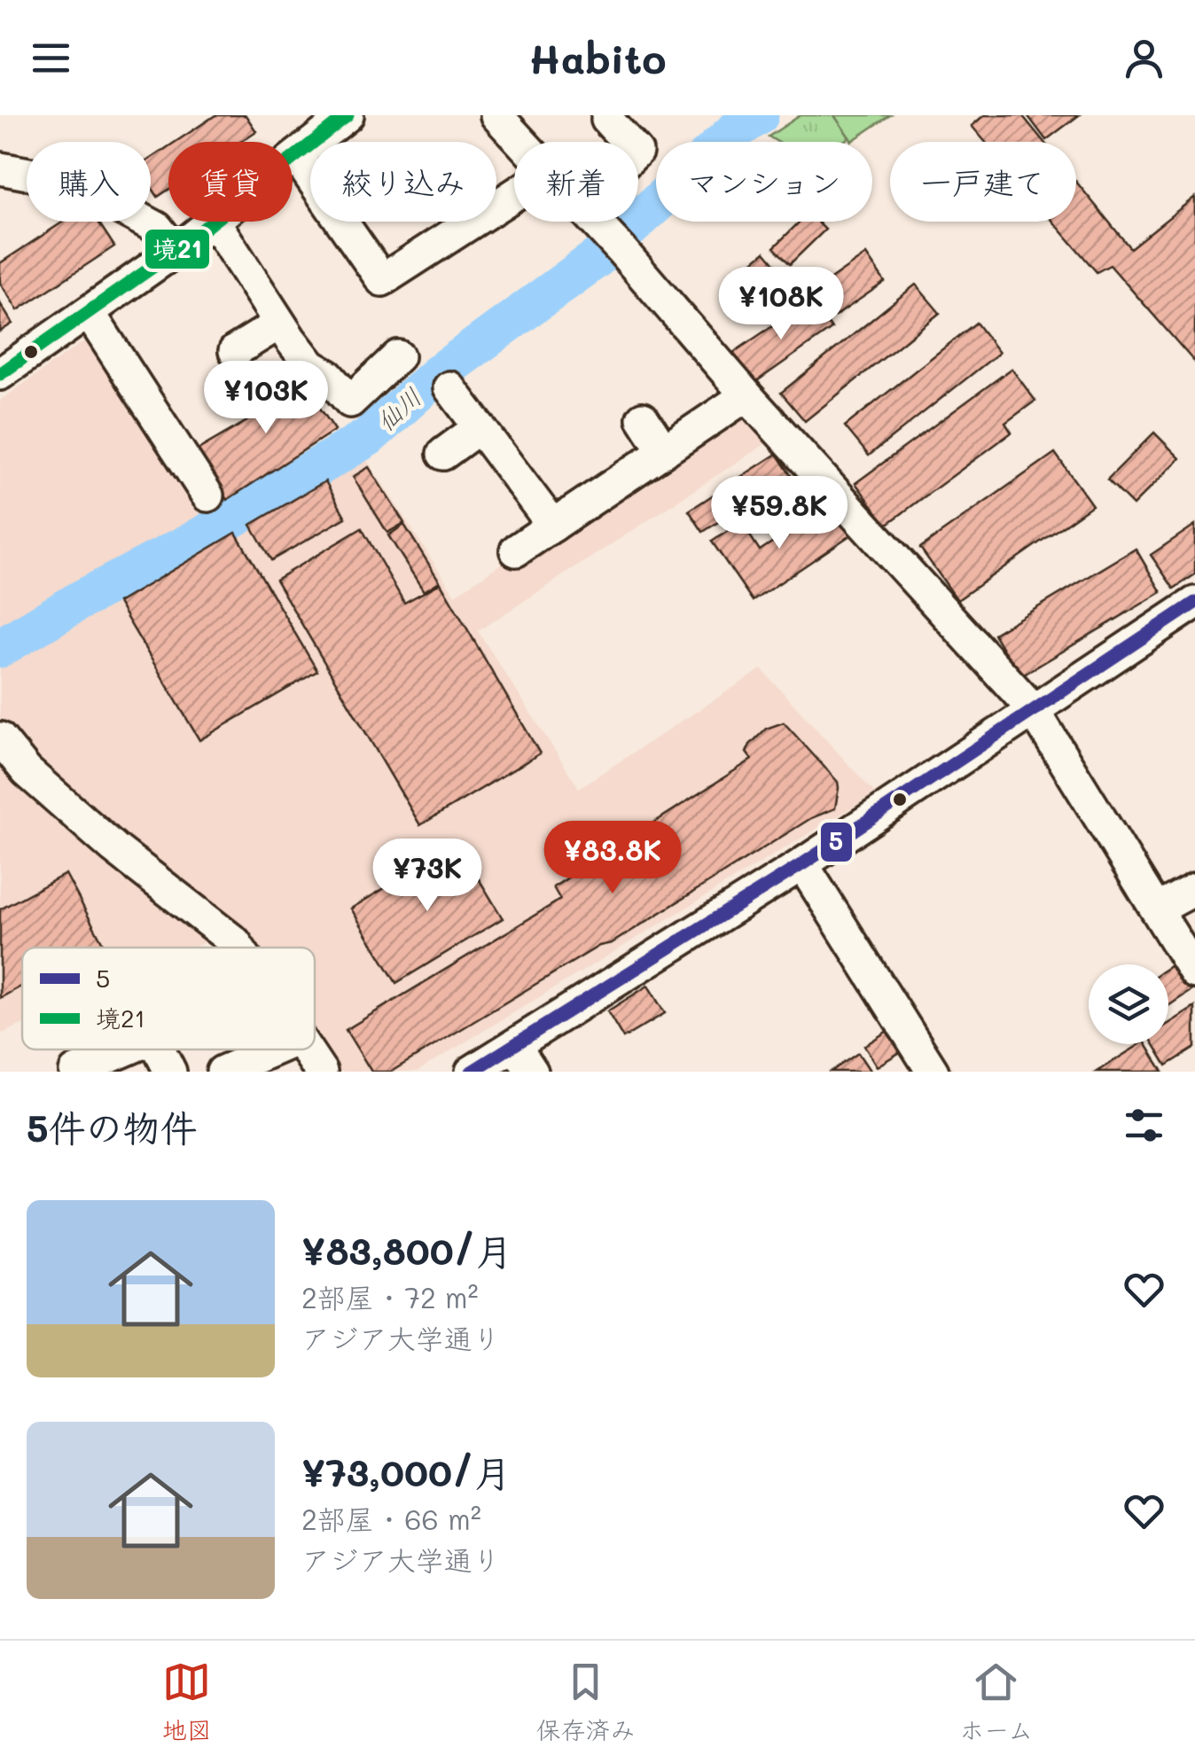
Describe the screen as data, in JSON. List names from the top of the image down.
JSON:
{
  "water": ["仙川"],
  "lines": ["transit line 境21", "transit line 5"],
  "legend": ["5", "境21"],
  "page": {
    "header": "Habito",
    "chip": [
      "購入",
      "賃貸",
      "絞り込み",
      "新着",
      "マンション",
      "一戸建て"
    ],
    "price": [
      "¥108K",
      "¥103K",
      "¥59.8K",
      "¥83.8K",
      "¥73K"
    ],
    "heading": "5件の物件",
    "list": [
      {
        "name": "¥83,800/月",
        "note": "2部屋 · 72 m² · アジア大学通り"
      },
      {
        "name": "¥73,000/月",
        "note": "2部屋 · 66 m² · アジア大学通り"
      }
    ],
    "tabs": ["地図", "保存済み", "ホーム"]
  }
}
